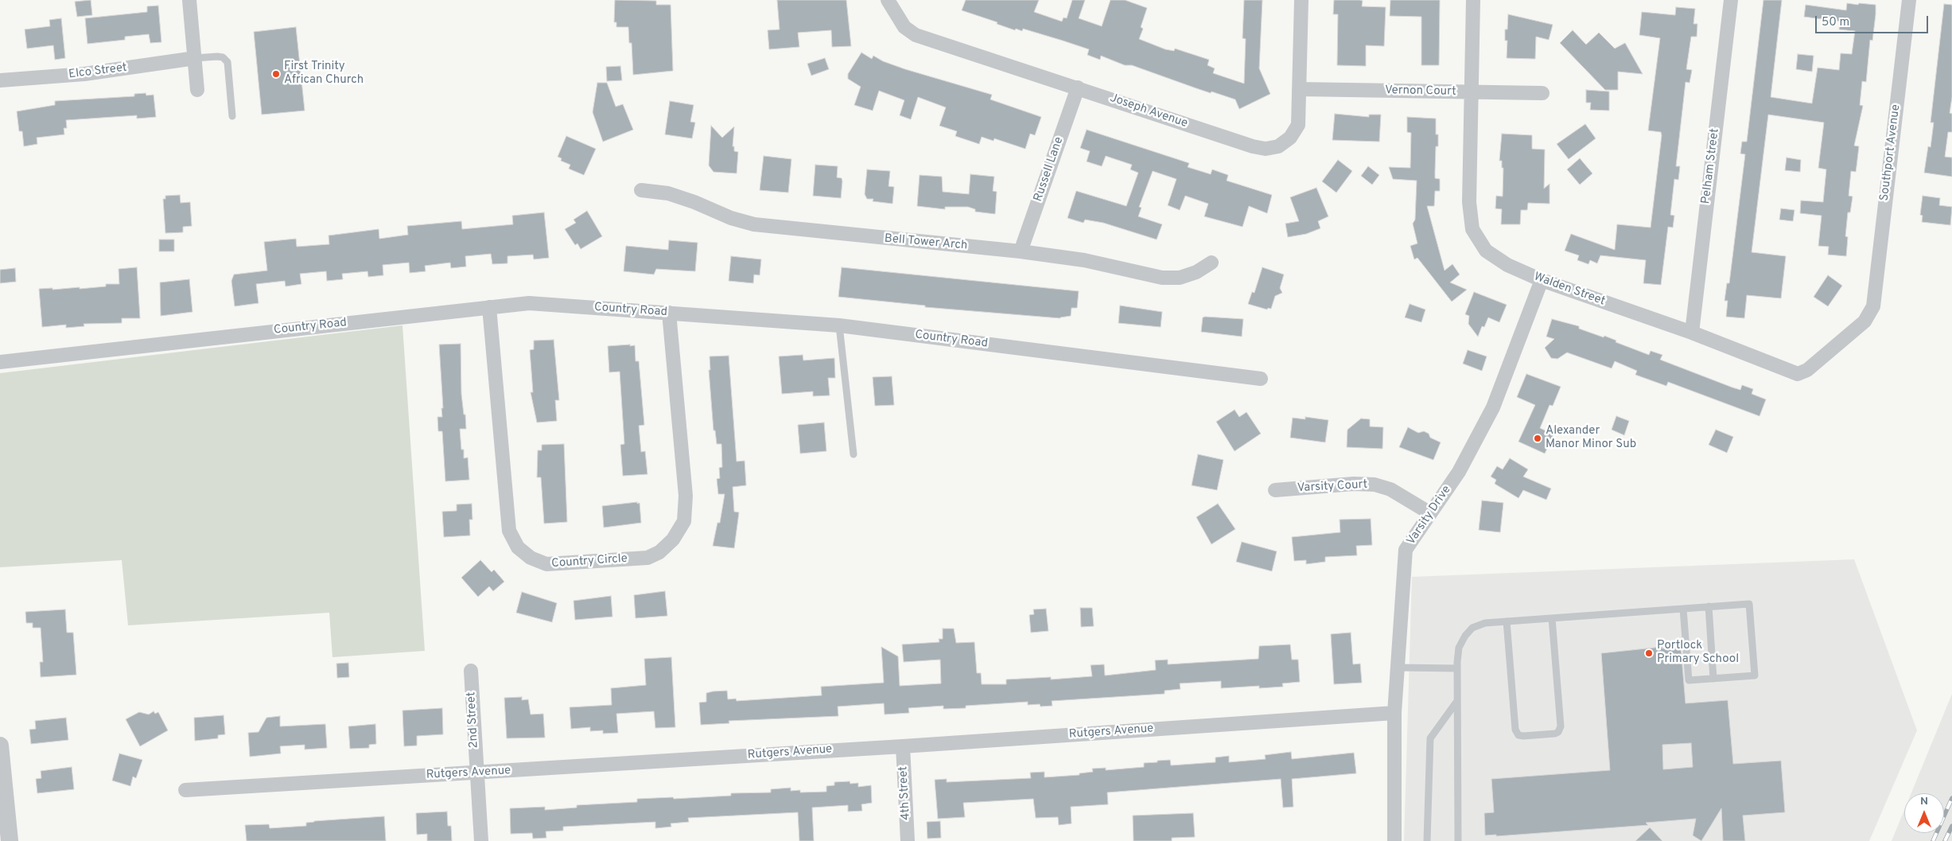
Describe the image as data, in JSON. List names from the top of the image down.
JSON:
{
  "streets": {
    "street": [
      "Elco Street",
      "Vernon Court",
      "Joseph Avenue",
      "Southport Avenue",
      "Pelham Street",
      "Russell Lane",
      "Bell Tower Arch",
      "Walden Street",
      "Country Road",
      "Varsity Court",
      "Varsity Drive",
      "Country Circle",
      "2nd Street",
      "Rutgers Avenue",
      "4th Street"
    ]
  },
  "crossings": [
    ["Vernon Court", "Joseph Avenue"],
    ["Vernon Court", "Walden Street"],
    ["Joseph Avenue", "Russell Lane"],
    ["Southport Avenue", "Walden Street"],
    ["Pelham Street", "Walden Street"],
    ["Russell Lane", "Bell Tower Arch"],
    ["Walden Street", "Varsity Drive"],
    ["Country Road", "Country Circle"],
    ["Varsity Court", "Varsity Drive"],
    ["Varsity Drive", "Rutgers Avenue"],
    ["2nd Street", "Rutgers Avenue"],
    ["Rutgers Avenue", "4th Street"]
  ],
  "places": ["First Trinity African Church", "Alexander Manor Minor Sub", "Portlock Primary School"],
  "scale_bar": "50 m",
  "north": "top"
}
